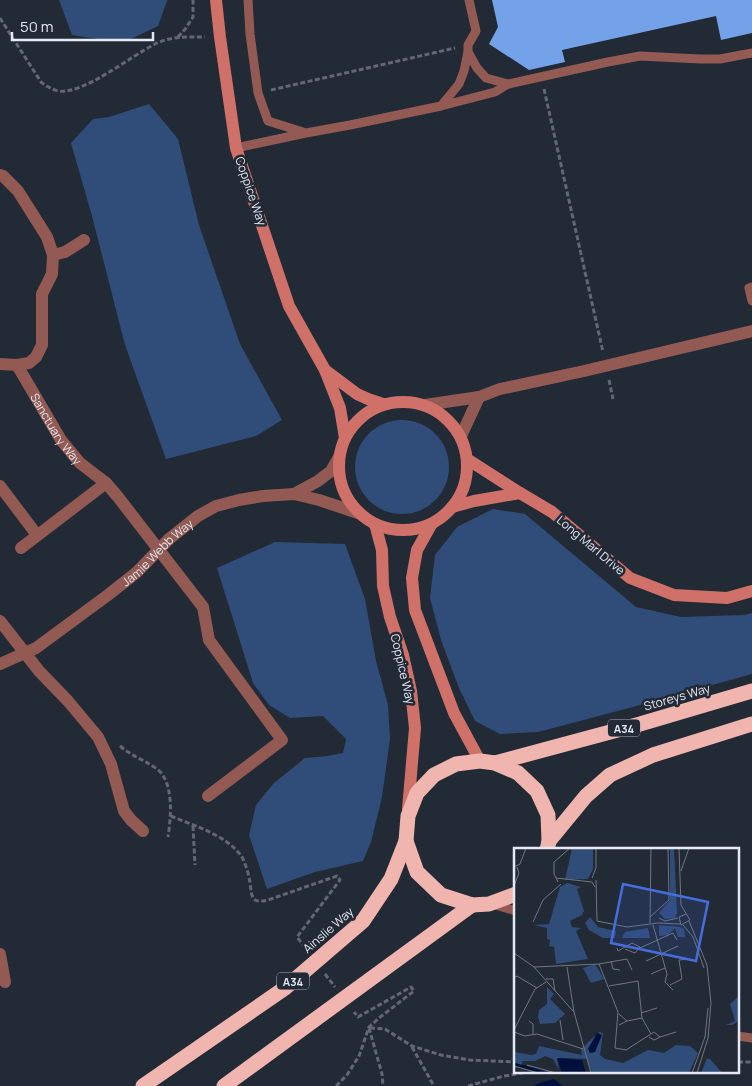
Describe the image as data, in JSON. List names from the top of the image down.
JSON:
{
  "streets": {
    "highway": ["Storeys Way", "A34", "Ainslie Way"],
    "street": [
      "Coppice Way",
      "Sanctuary Way",
      "Long Marl Drive",
      "Jamie Webb Way"
    ]
  },
  "crossings": [
    ["Coppice Way", "Long Marl Drive"],
    ["Coppice Way", "Jamie Webb Way"],
    ["Coppice Way", "A34"],
    ["Sanctuary Way", "Jamie Webb Way"],
    ["Long Marl Drive", "Jamie Webb Way"],
    ["Storeys Way", "A34"],
    ["A34", "Ainslie Way"]
  ],
  "scale_bar": "50 m"
}
